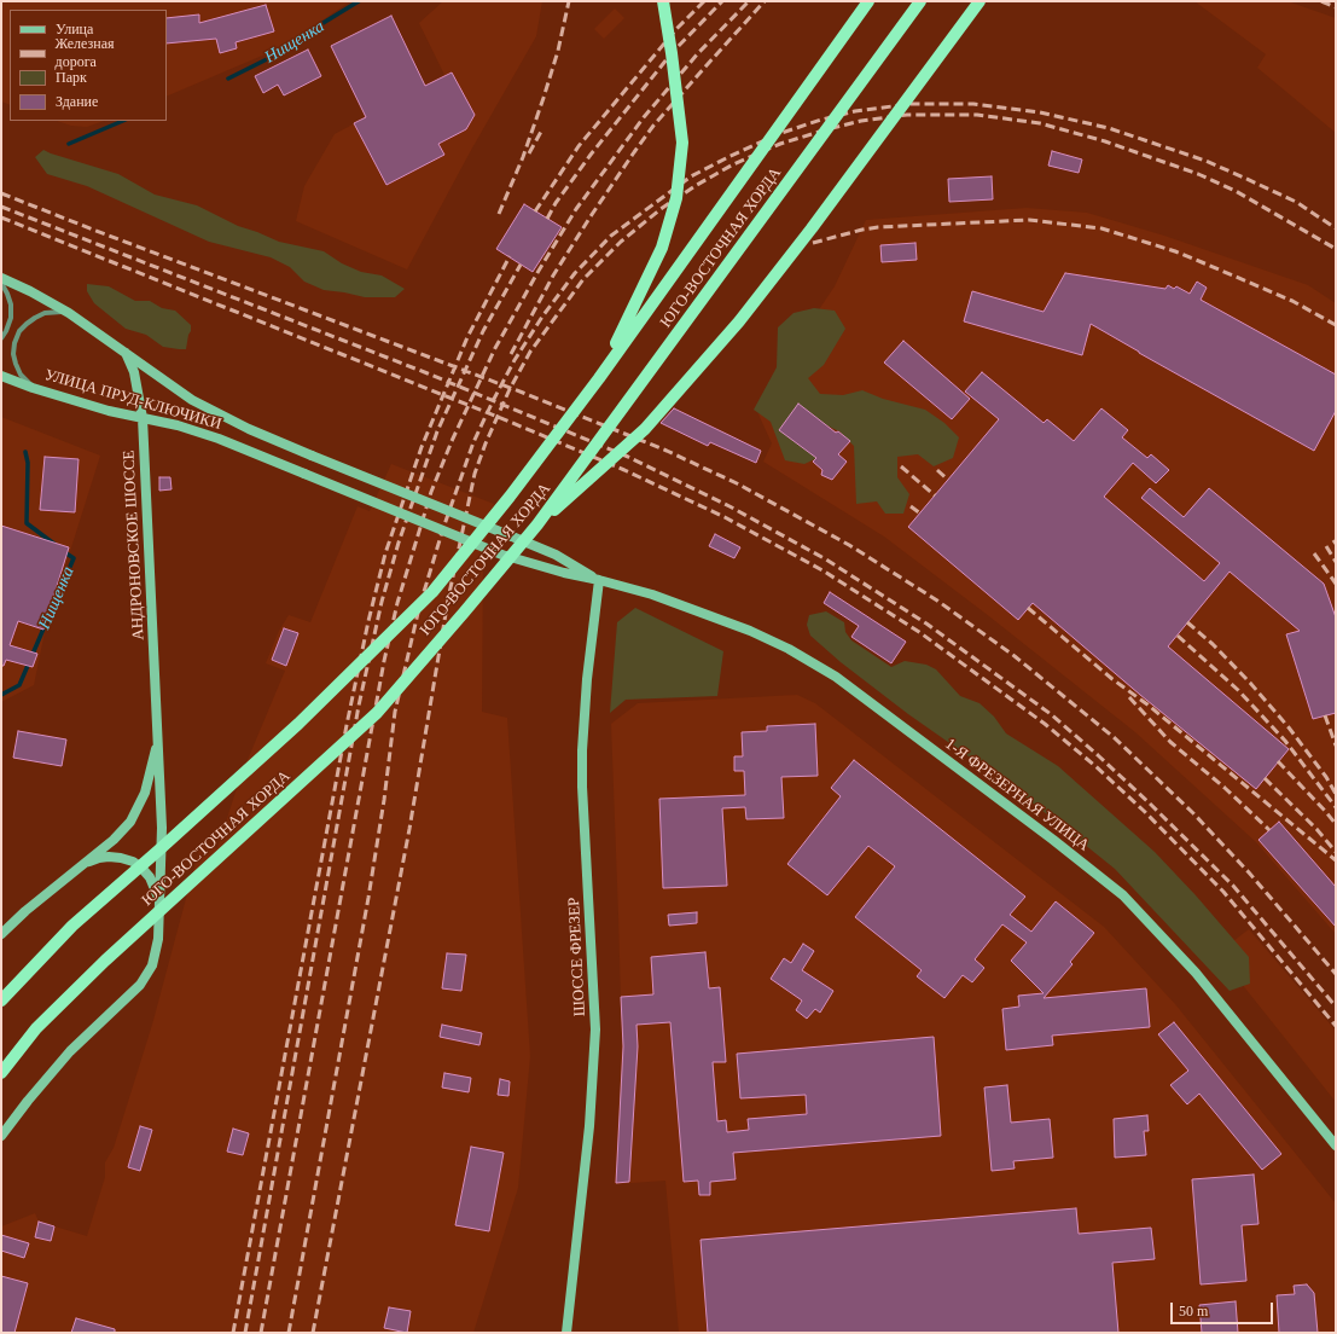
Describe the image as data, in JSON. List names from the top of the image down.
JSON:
{
  "streets": {
    "main road": ["ЮГО-ВОСТОЧНАЯ ХОРДА"],
    "street": [
      "УЛИЦА ПРУД-КЛЮЧИКИ",
      "АНДРОНОВСКОЕ ШОССЕ",
      "1-Я ФРЕЗЕРНАЯ УЛИЦА",
      "ШОССЕ ФРЕЗЕР"
    ]
  },
  "crossings": [
    ["УЛИЦА ПРУД-КЛЮЧИКИ", "АНДРОНОВСКОЕ ШОССЕ"],
    ["УЛИЦА ПРУД-КЛЮЧИКИ", "1-Я ФРЕЗЕРНАЯ УЛИЦА"],
    ["1-Я ФРЕЗЕРНАЯ УЛИЦА", "ШОССЕ ФРЕЗЕР"]
  ],
  "water": ["Нищенка"],
  "legend": [
    "Улица",
    "Железная дорога",
    "Парк",
    "Здание"
  ],
  "scale_bar": "50 m"
}
